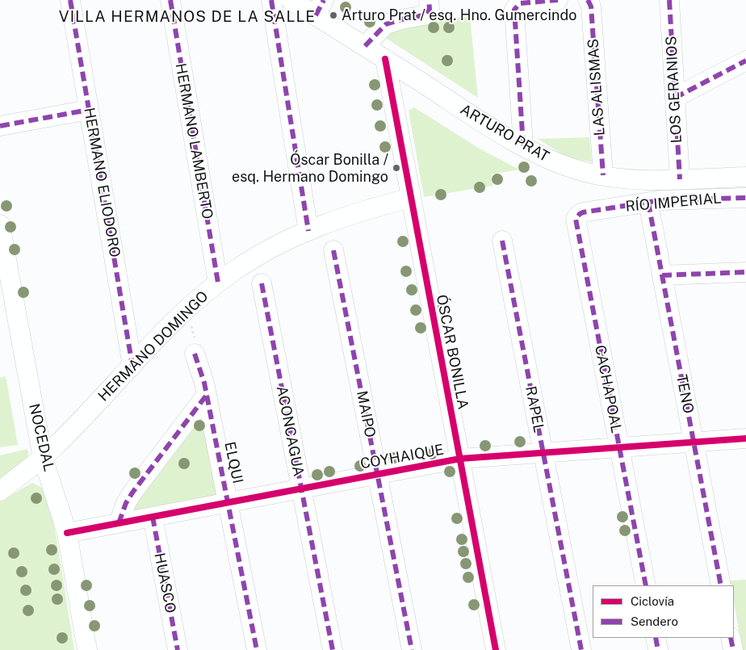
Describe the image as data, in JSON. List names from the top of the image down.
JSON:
{
  "streets": {
    "street": [
      "LAS ALISMAS",
      "LOS GERANIOS",
      "ARTURO PRAT",
      "HERMANO LAMBERTO",
      "HERMANO ELIODORO",
      "RÍO IMPERIAL",
      "HERMANO DOMINGO",
      "ÓSCAR BONILLA",
      "CACHAPOAL",
      "TENO",
      "RAPEL",
      "MAIPO",
      "ACONCAGUA",
      "NOCEDAL",
      "COYHAIQUE",
      "ELQUI",
      "HUASCO"
    ]
  },
  "crossings": [
    ["LAS ALISMAS", "ARTURO PRAT"],
    ["LOS GERANIOS", "ARTURO PRAT"],
    ["ARTURO PRAT", "ÓSCAR BONILLA"],
    ["HERMANO LAMBERTO", "HERMANO DOMINGO"],
    ["HERMANO ELIODORO", "HERMANO DOMINGO"],
    ["RÍO IMPERIAL", "CACHAPOAL"],
    ["RÍO IMPERIAL", "TENO"],
    ["HERMANO DOMINGO", "ÓSCAR BONILLA"],
    ["HERMANO DOMINGO", "NOCEDAL"],
    ["ÓSCAR BONILLA", "COYHAIQUE"],
    ["CACHAPOAL", "COYHAIQUE"],
    ["TENO", "COYHAIQUE"],
    ["RAPEL", "COYHAIQUE"],
    ["MAIPO", "COYHAIQUE"],
    ["ACONCAGUA", "COYHAIQUE"],
    ["NOCEDAL", "COYHAIQUE"],
    ["COYHAIQUE", "ELQUI"],
    ["COYHAIQUE", "HUASCO"]
  ],
  "districts": ["VILLA HERMANOS DE LA SALLE"],
  "places": ["Arturo Prat / esq. Hno. Gumercindo", "Óscar Bonilla / esq. Hermano Domingo"],
  "legend": ["Ciclovía", "Sendero"]
}
